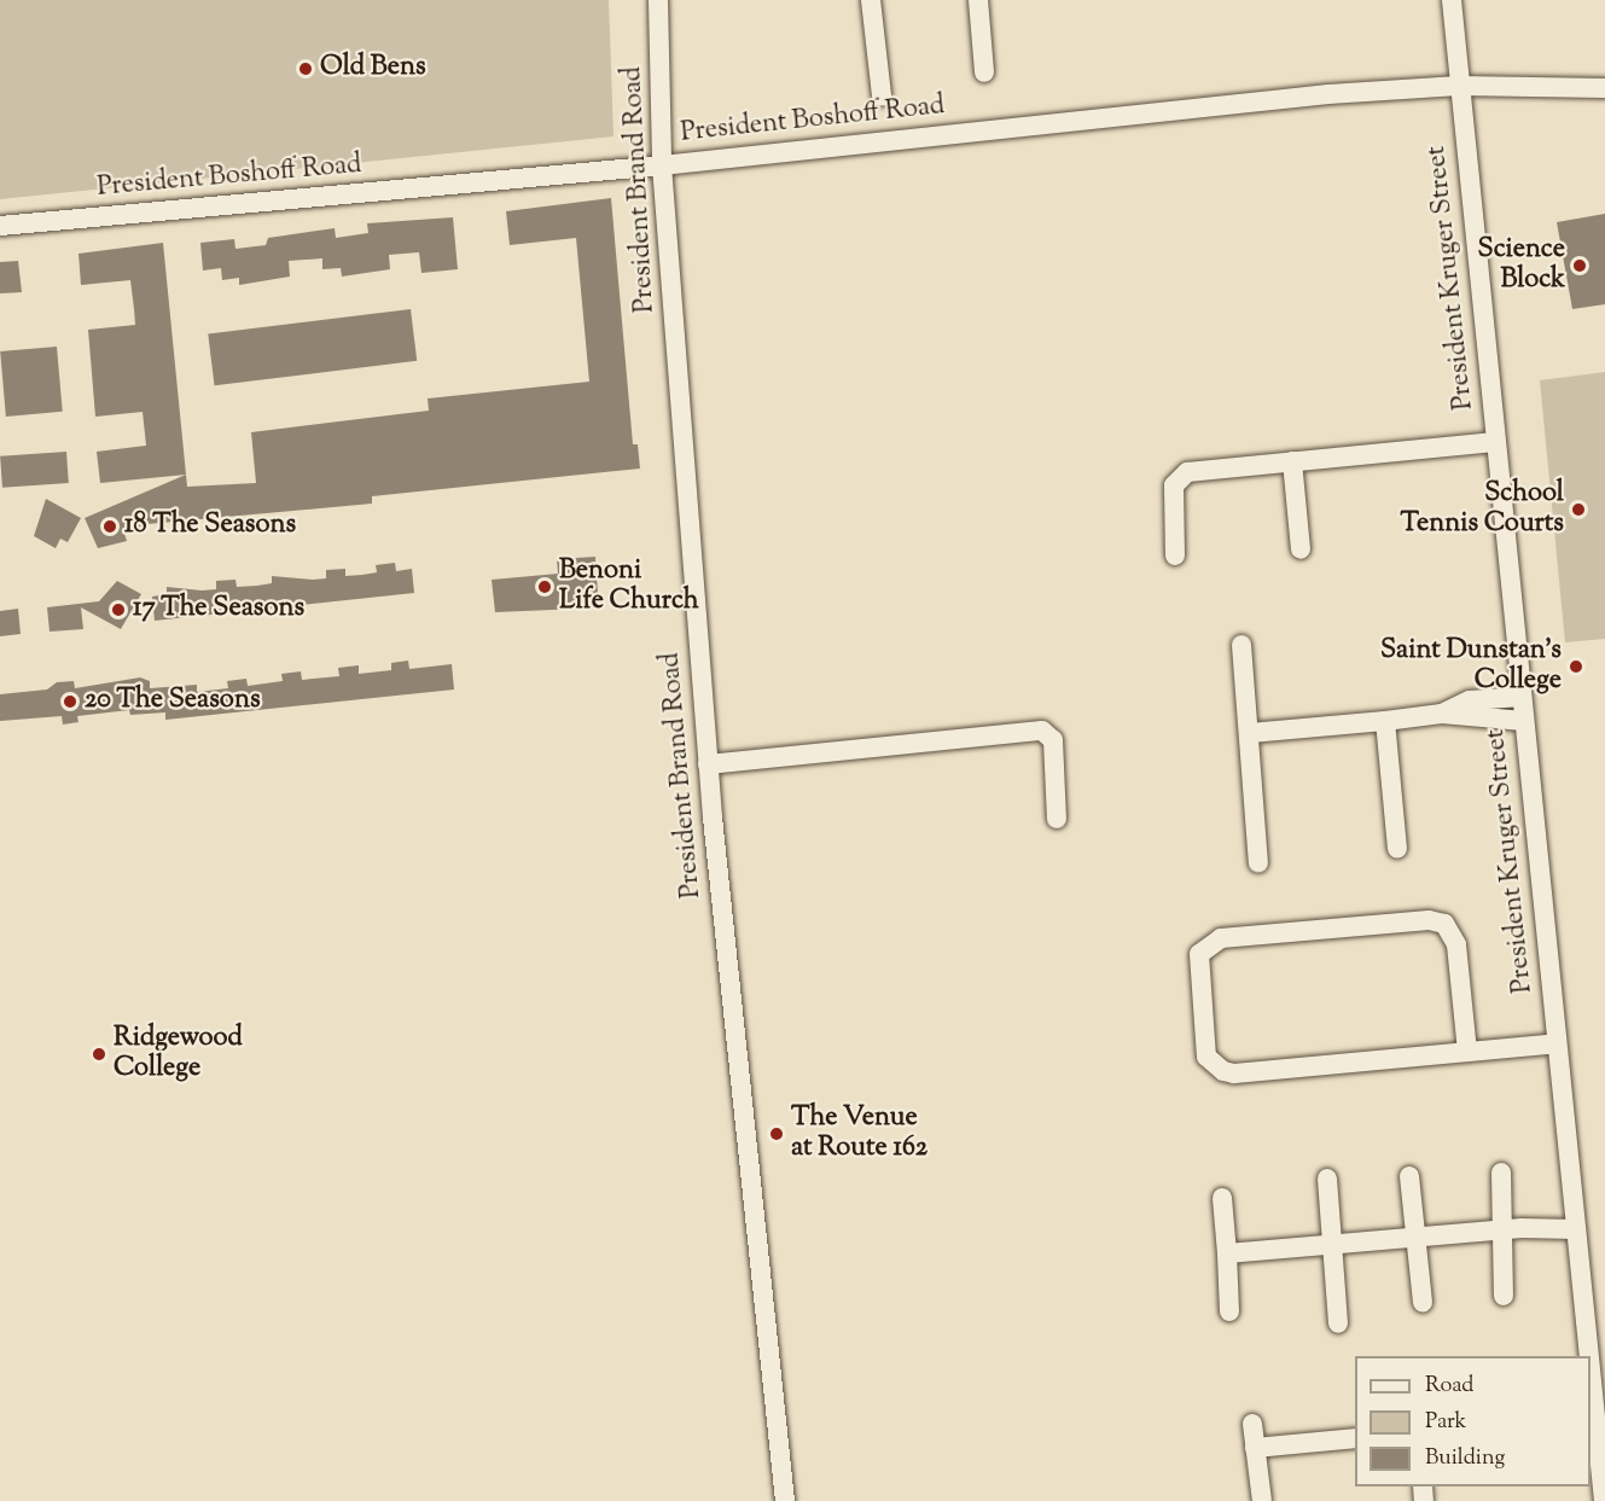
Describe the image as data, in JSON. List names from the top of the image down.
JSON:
{
  "streets": {
    "street": ["President Boshoff Road", "President Brand Road", "President Kruger Street"]
  },
  "crossings": [
    ["President Boshoff Road", "President Brand Road"],
    ["President Boshoff Road", "President Kruger Street"]
  ],
  "places": [
    "Old Bens",
    "Science Block",
    "School Tennis Courts",
    "18 The Seasons",
    "Benoni Life Church",
    "17 The Seasons",
    "Saint Dunstan's College",
    "20 The Seasons",
    "Ridgewood College",
    "The Venue at Route 162"
  ],
  "legend": ["Road", "Park", "Building"]
}
